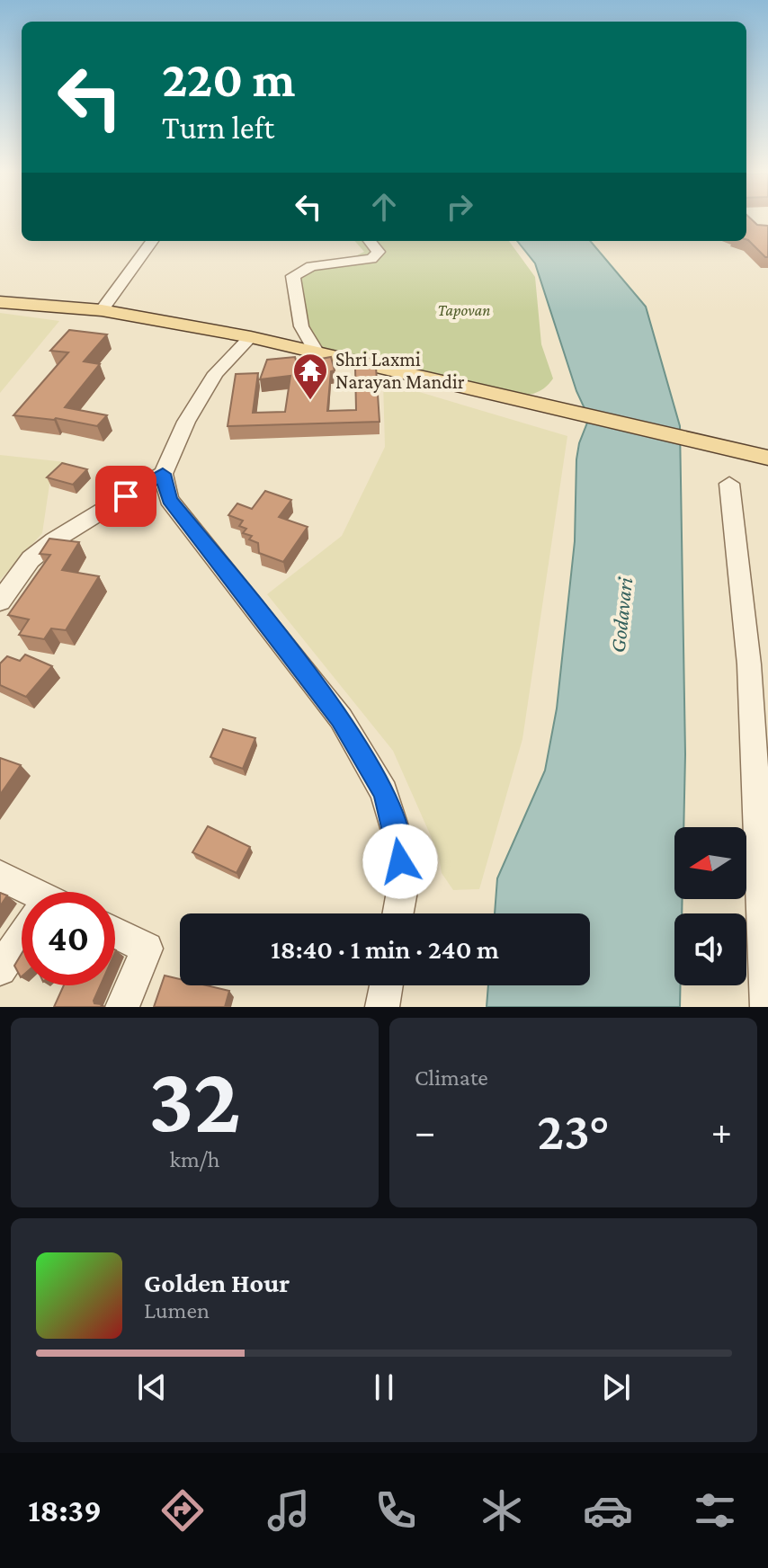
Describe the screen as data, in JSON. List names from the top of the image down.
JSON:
{
  "water": ["Godavari"],
  "parks": ["Tapovan"],
  "places": {
    "temple": ["Shri Laxmi Narayan Mandir"]
  },
  "north": "left",
  "page": {
    "turn": ["220 m", "Turn left"],
    "limit": "40",
    "trip": "18:40 · 1 min · 240 m",
    "tile": [
      ["32", "km/h"],
      "Climate"
    ],
    "heat": ["−", "23°", "+"],
    "song": ["Golden Hour", "Lumen"],
    "tabs": "18:39"
  }
}
